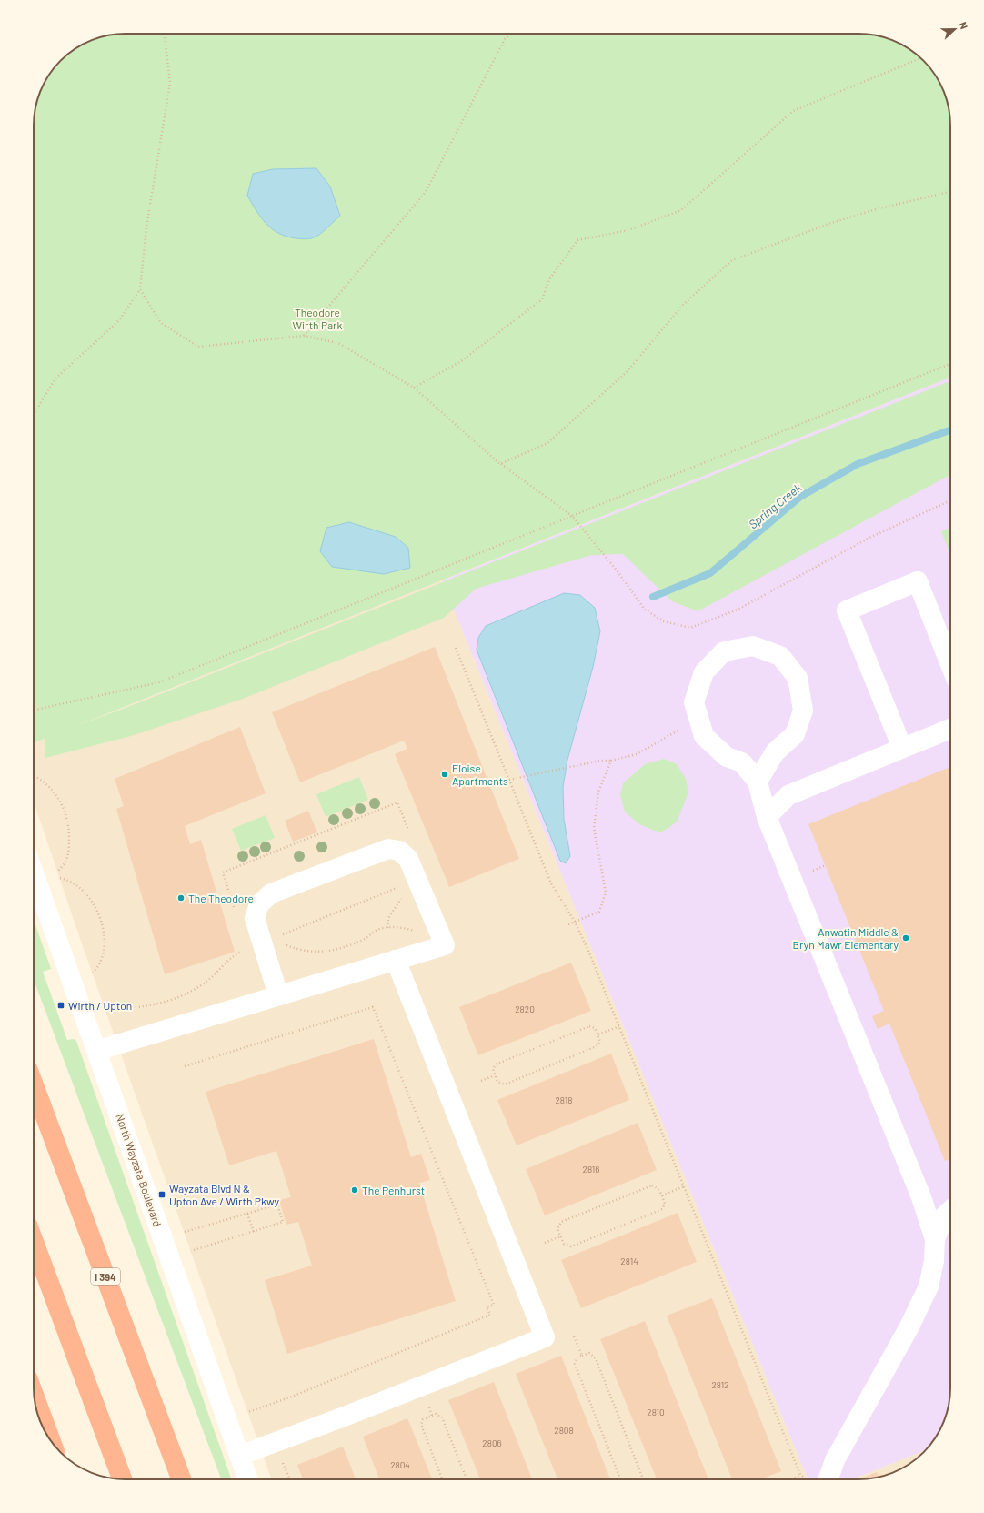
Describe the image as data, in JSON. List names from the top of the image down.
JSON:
{
  "streets": {
    "highway": ["I 394"],
    "street": ["North Wayzata Boulevard"]
  },
  "water": ["Spring Creek"],
  "parks": ["Theodore Wirth Park"],
  "places": {
    "other": [
      "Eloise Apartments",
      "The Theodore",
      "Anwatin Middle & Bryn Mawr Elementary",
      "The Penhurst"
    ],
    "transit": ["Wirth / Upton", "Wayzata Blvd N & Upton Ave / Wirth Pkwy"]
  },
  "house_numbers": [
    "2820",
    "2818",
    "2816",
    "2814",
    "2812",
    "2810",
    "2808",
    "2806",
    "2804"
  ],
  "north": "right"
}
